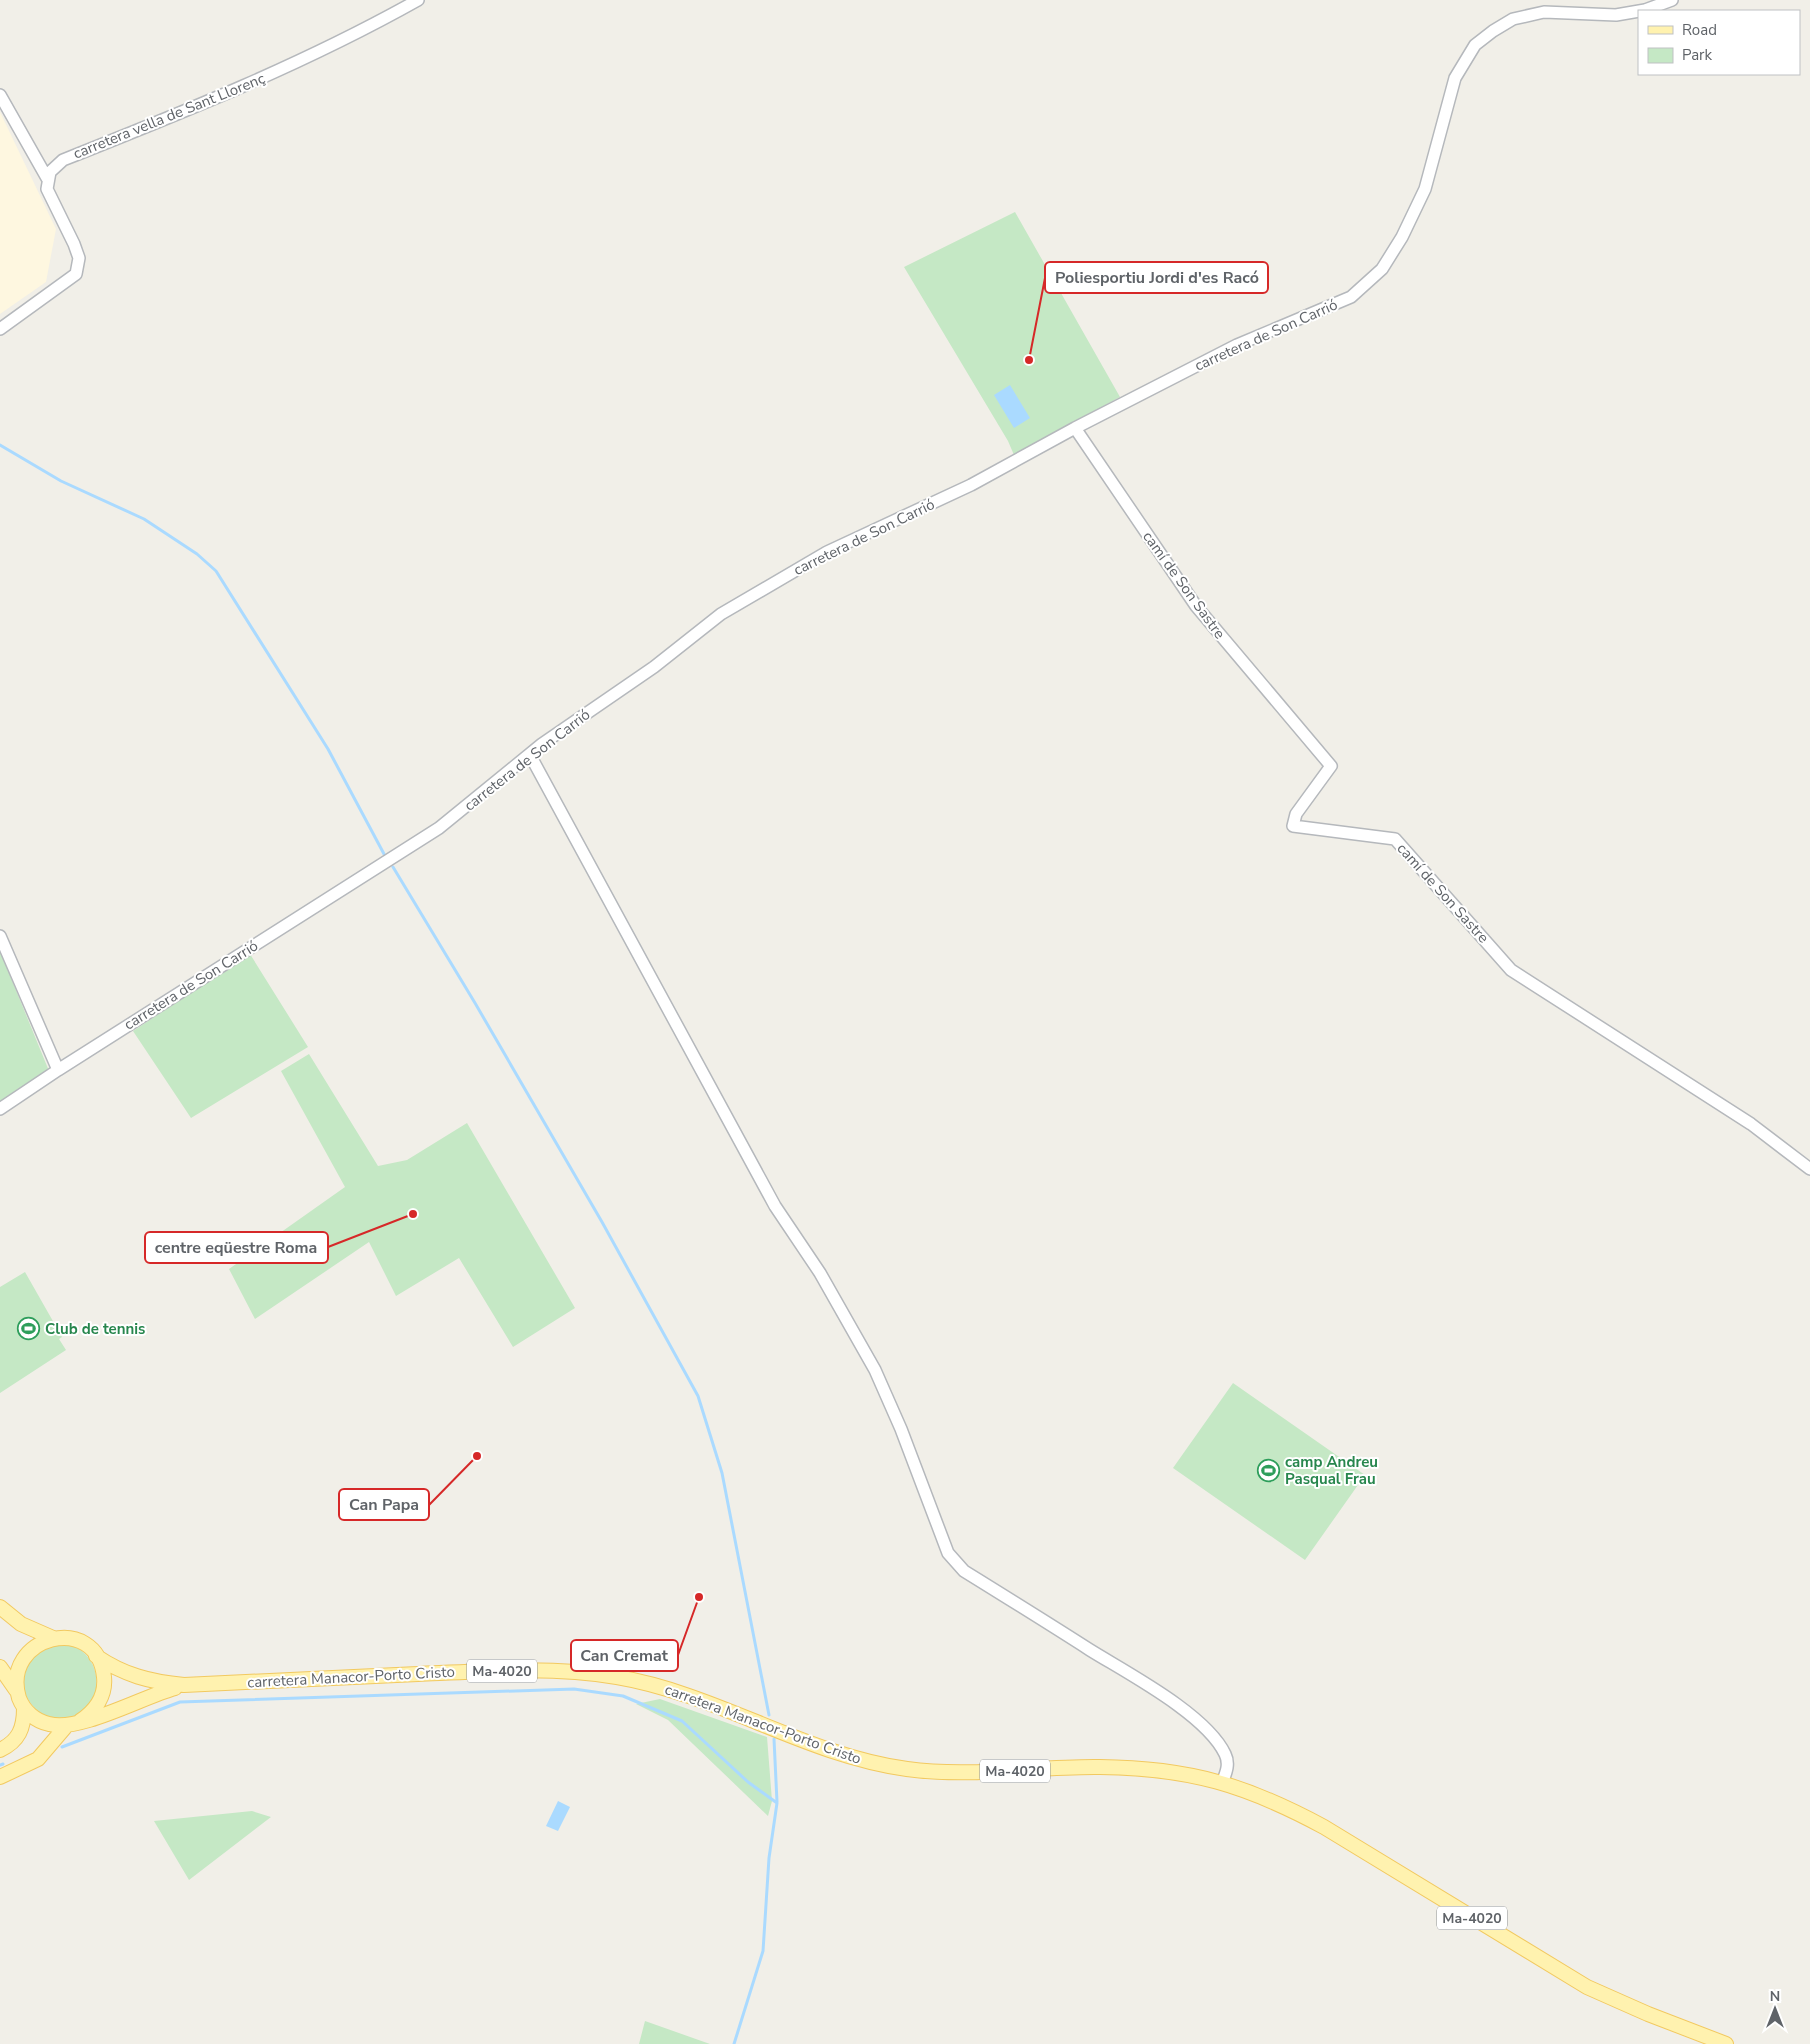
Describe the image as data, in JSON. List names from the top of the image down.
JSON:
{
  "streets": {
    "main road": ["Ma-4020", "carretera Manacor-Porto Cristo"],
    "street": ["carretera vella de Sant Llorenç", "carretera de Son Carrió", "camí de Son Sastre"]
  },
  "crossings": [
    ["carretera de Son Carrió", "camí de Son Sastre"],
    ["Ma-4020", "carretera Manacor-Porto Cristo"]
  ],
  "places": {
    "other": [
      "Poliesportiu Jordi d'es Racó",
      "centre eqüestre Roma",
      "Can Papa",
      "Can Cremat"
    ],
    "sports": ["Club de tennis", "camp Andreu Pasqual Frau"]
  },
  "legend": ["Road", "Park"],
  "north": "top"
}
